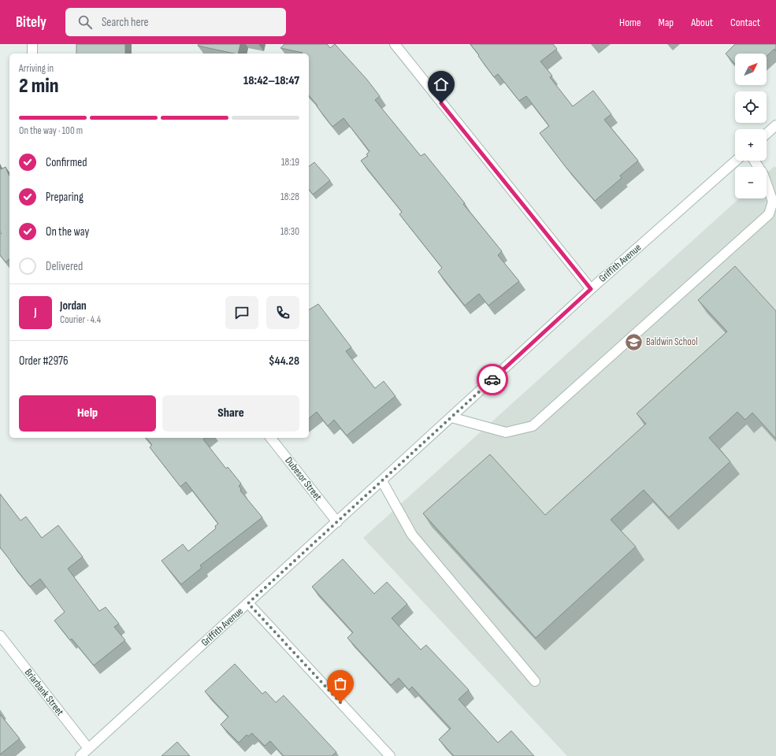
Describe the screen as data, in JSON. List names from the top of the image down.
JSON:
{
  "streets": {
    "street": ["Griffith Avenue", "Dubesor Street", "Briarbank Street"]
  },
  "crossings": [
    ["Griffith Avenue", "Dubesor Street"],
    ["Griffith Avenue", "Briarbank Street"]
  ],
  "places": {
    "school or university": ["Baldwin School"]
  },
  "north": "top right",
  "page": {
    "header": "Bitely",
    "search": "Search here",
    "nav": [
      "Home",
      "Map",
      "About",
      "Contact"
    ],
    "map_buttons": ["+", "−"],
    "heading": ["2 min", "Arriving in", "18:42–18:47"],
    "panel": [
      "Jordan",
      "Courier · 4.4",
      "Order #2976",
      "$44.28"
    ],
    "bar": "On the way · 100 m",
    "list": [
      ["Confirmed", "18:19"],
      ["Preparing", "18:28"],
      ["On the way", "18:30"],
      "Delivered"
    ],
    "round": "J",
    "buttons": ["Help", "Share"]
  }
}
